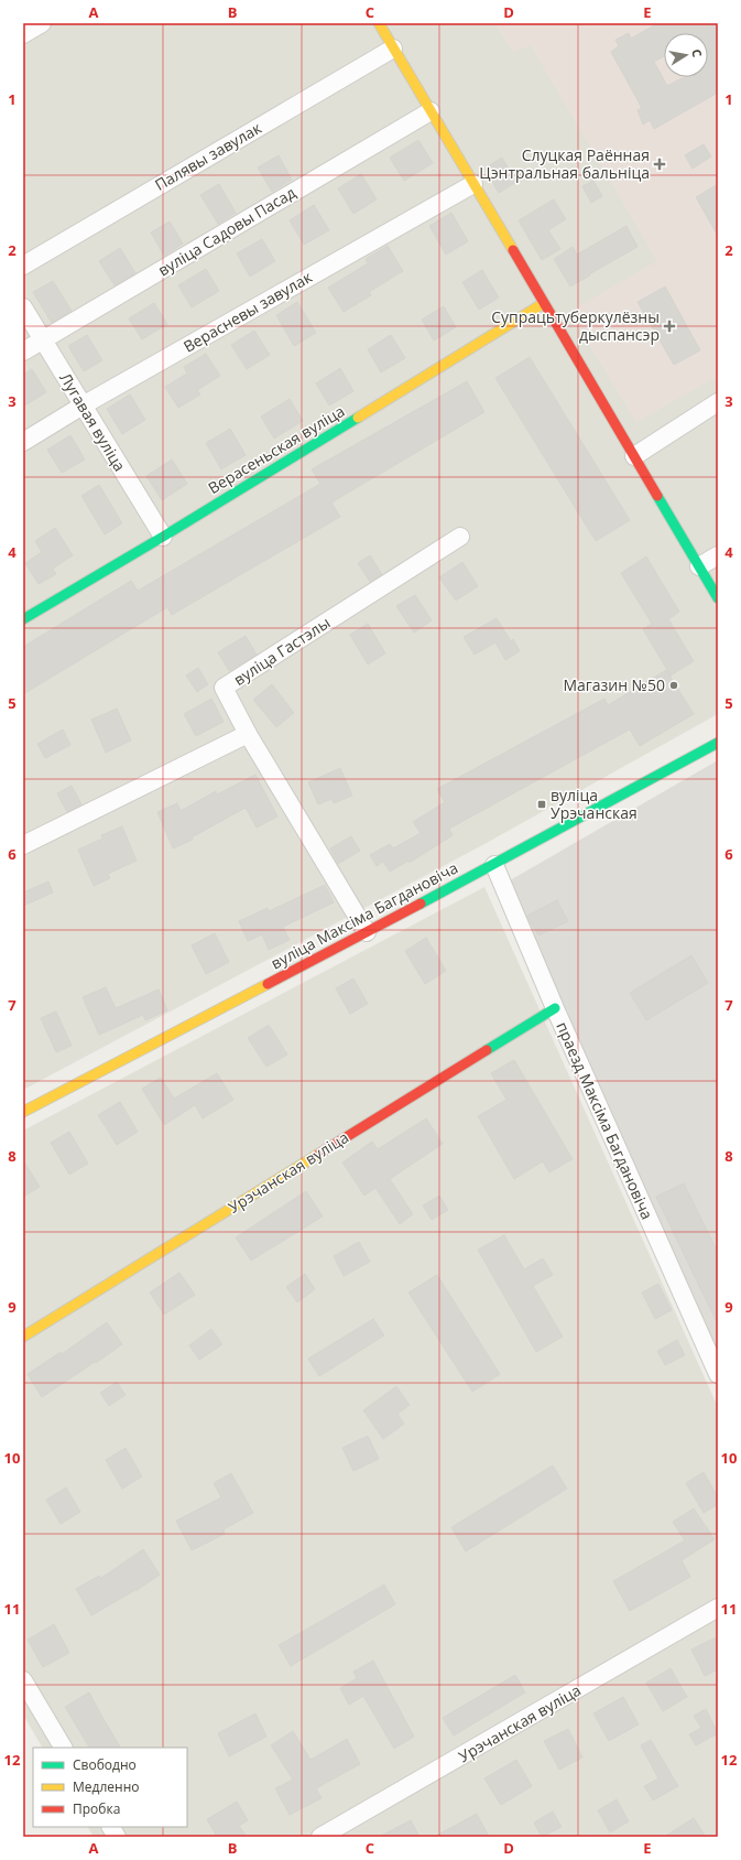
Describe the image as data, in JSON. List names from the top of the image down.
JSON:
{
  "streets": {
    "street": [
      "Палявы завулак",
      "вуліца Садовы Пасад",
      "Верасневы завулак",
      "Лугавая вуліца",
      "Верасеньская вуліца",
      "вуліца Гастэлы",
      "вуліца Максіма Багдановіча",
      "праезд Максіма Багдановіча",
      "Урэчанская вуліца"
    ]
  },
  "crossings": [
    ["вуліца Садовы Пасад", "Лугавая вуліца"],
    ["Верасневы завулак", "Лугавая вуліца"],
    ["Лугавая вуліца", "Верасеньская вуліца"],
    ["вуліца Максіма Багдановіча", "праезд Максіма Багдановіча"],
    ["праезд Максіма Багдановіча", "Урэчанская вуліца"]
  ],
  "places": {
    "health": ["Слуцкая Раённая Цэнтральная бальніца", "Супрацьтуберкулёзны дыспансэр"],
    "other": ["Магазин №50"],
    "transit": ["вуліца Урэчанская"]
  },
  "legend": ["Свободно", "Медленно", "Пробка"],
  "north": "right",
  "grid": {
    "columns": [
      "A",
      "B",
      "C",
      "D",
      "E"
    ],
    "rows": [
      "1",
      "2",
      "3",
      "4",
      "5",
      "6",
      "7",
      "8",
      "9",
      "10",
      "11",
      "12"
    ]
  }
}
